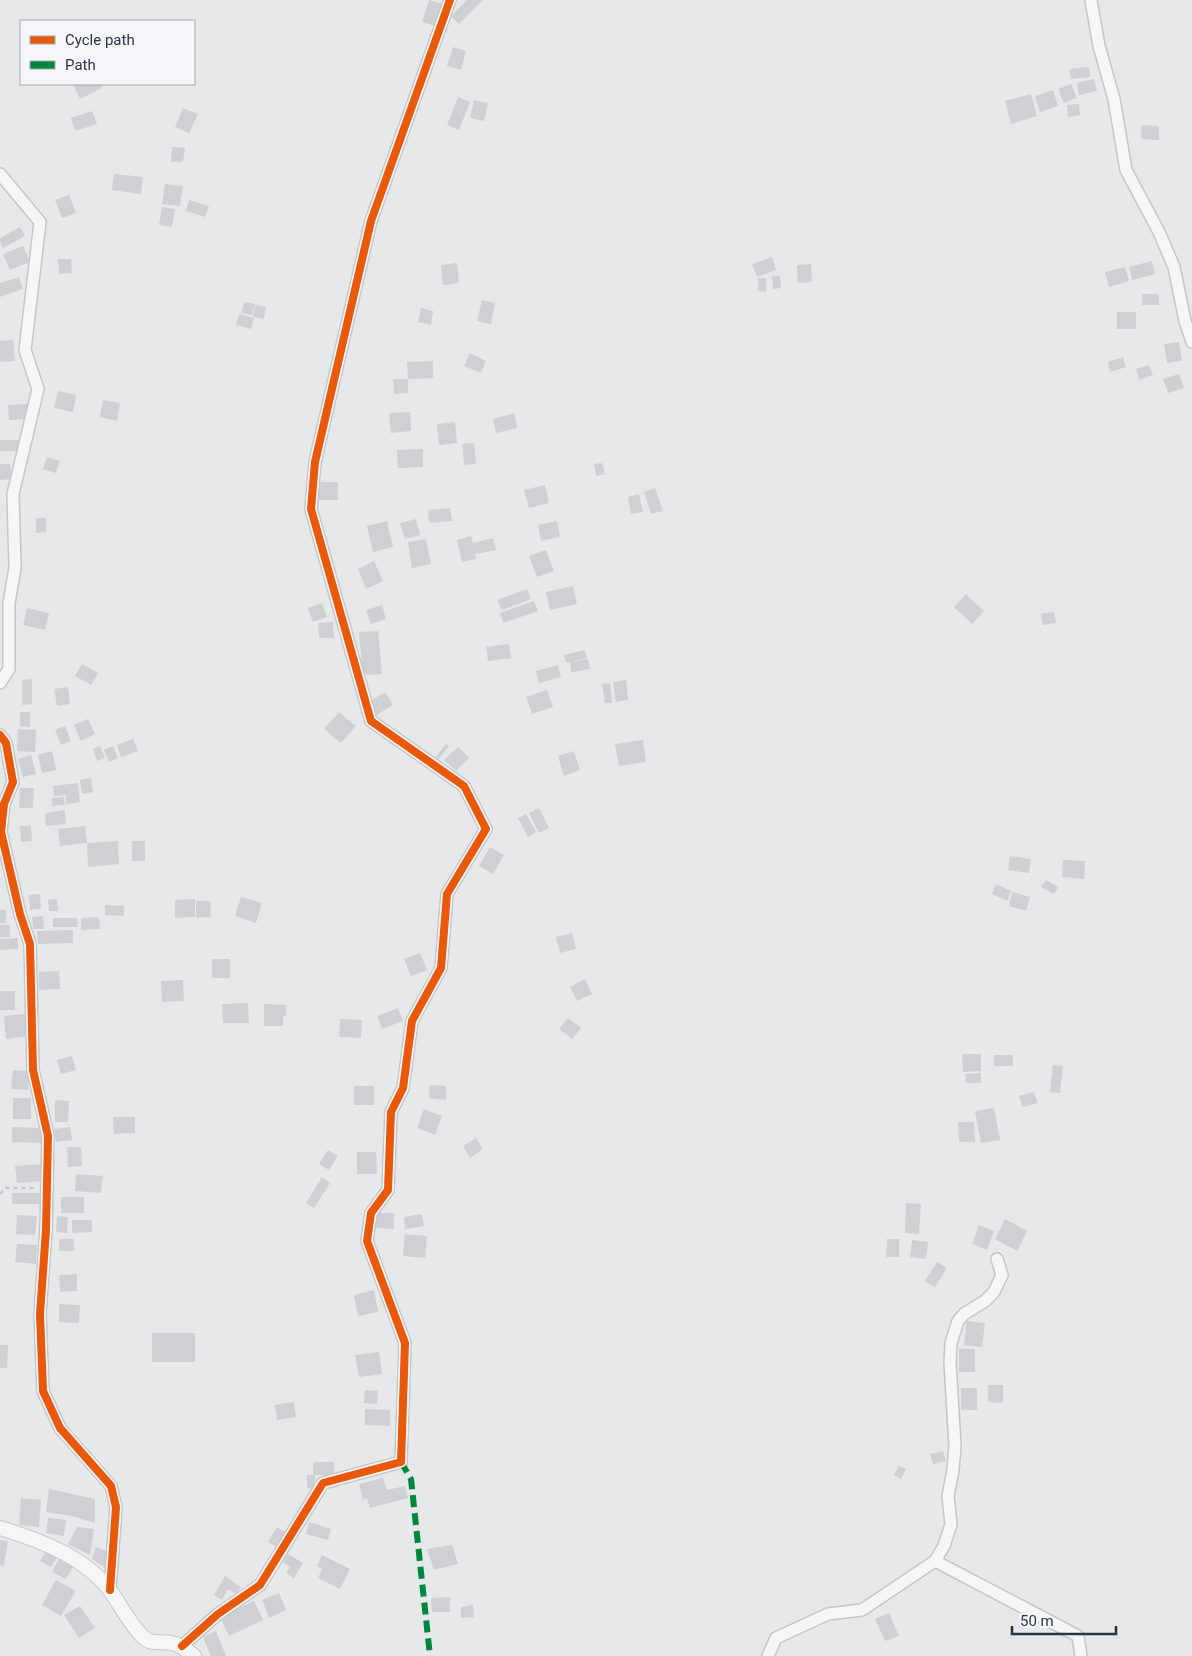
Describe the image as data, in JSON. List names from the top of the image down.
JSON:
{
  "legend": ["Cycle path", "Path"],
  "scale_bar": "50 m"
}
